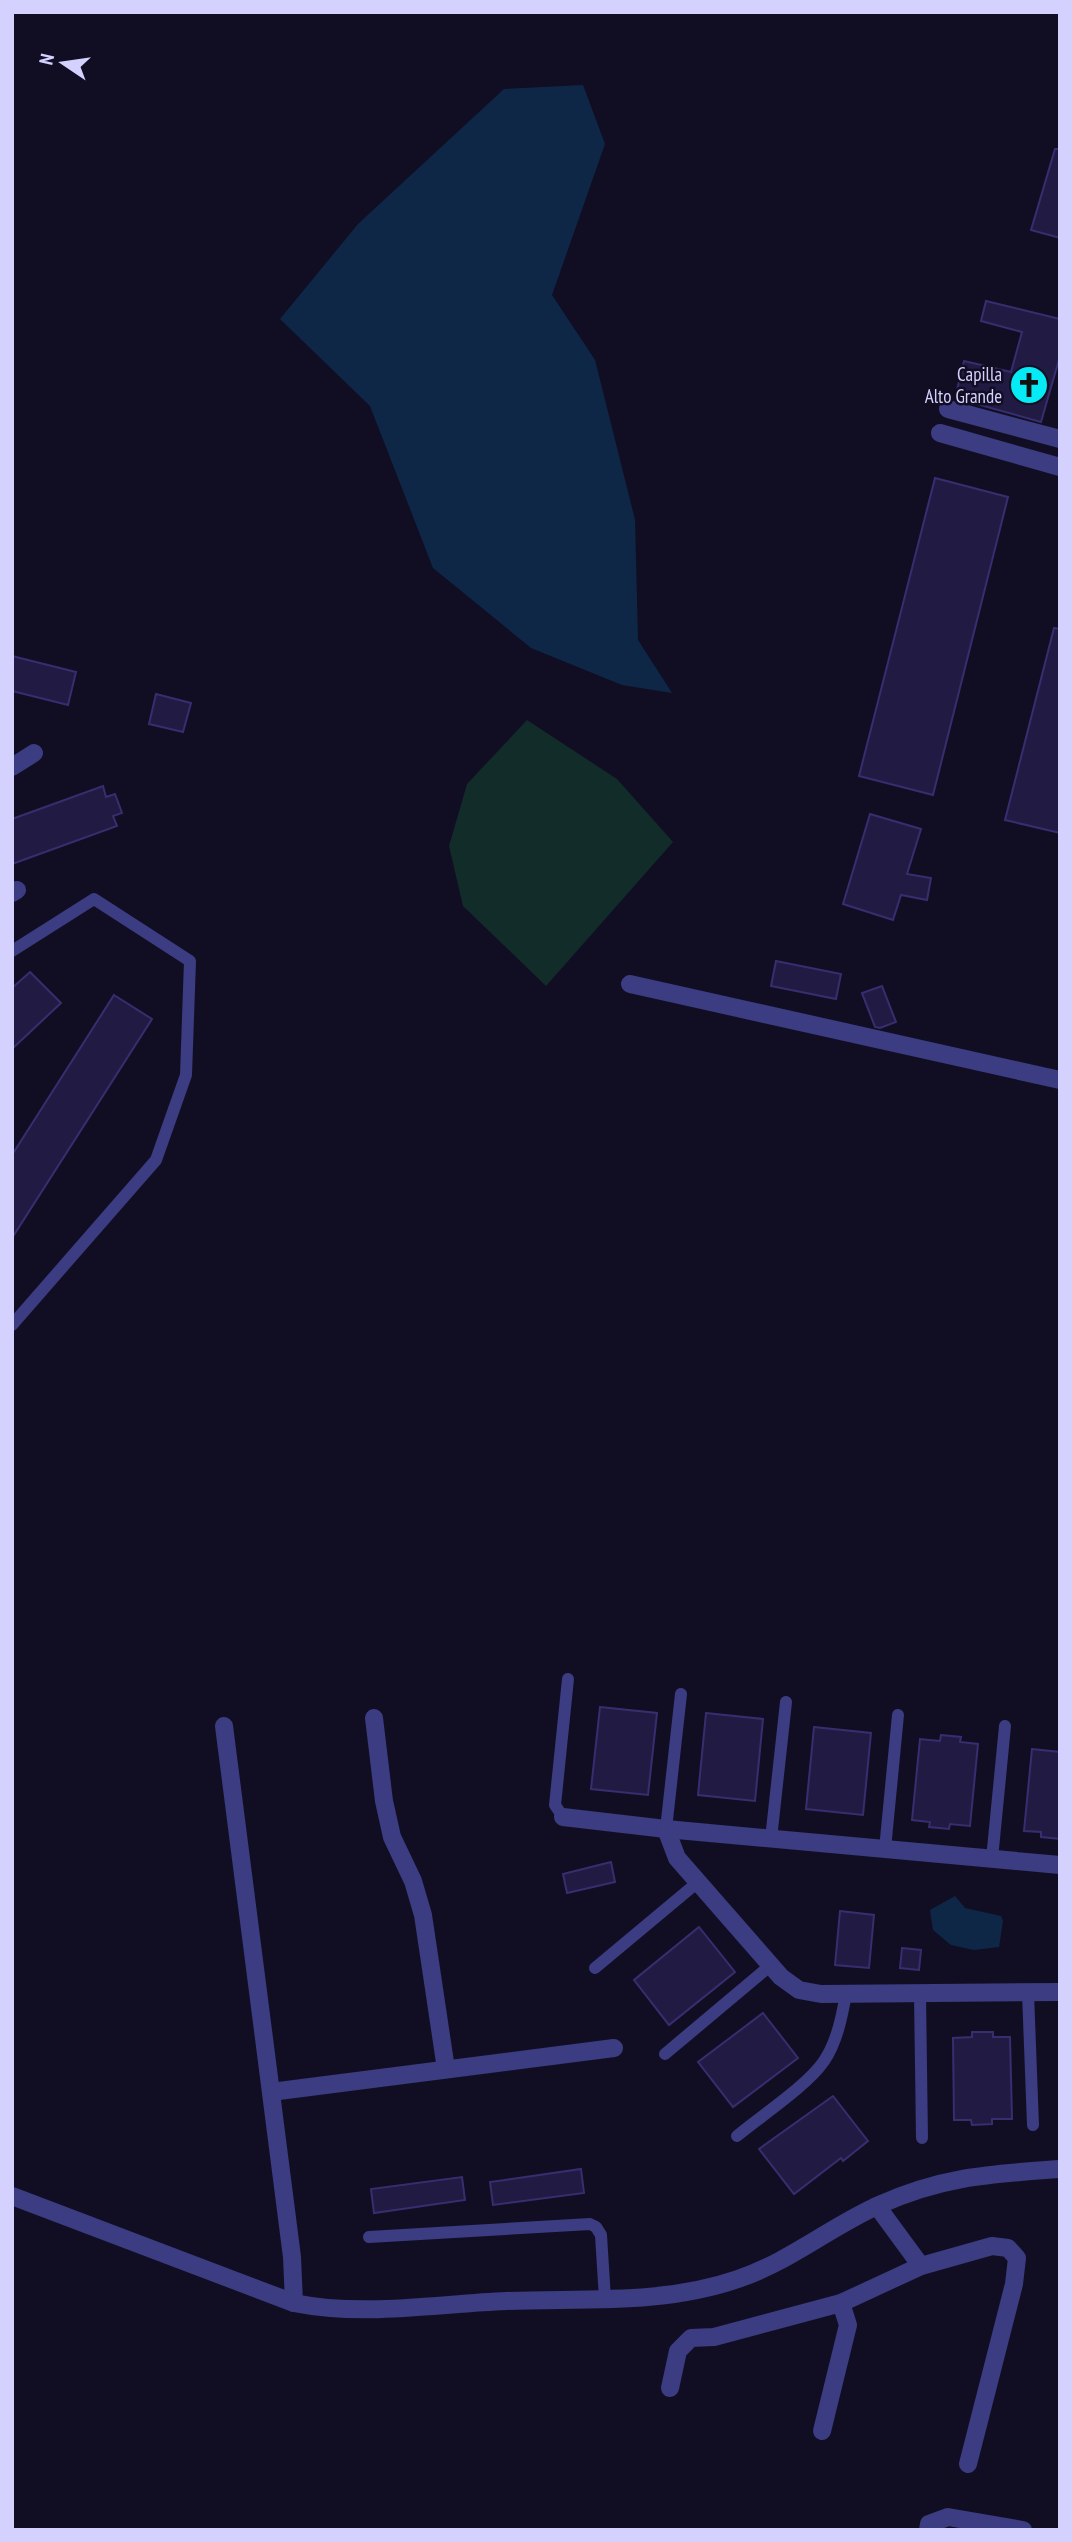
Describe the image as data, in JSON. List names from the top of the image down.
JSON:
{
  "places": {
    "church": ["Capilla Alto Grande"]
  },
  "north": "left"
}
